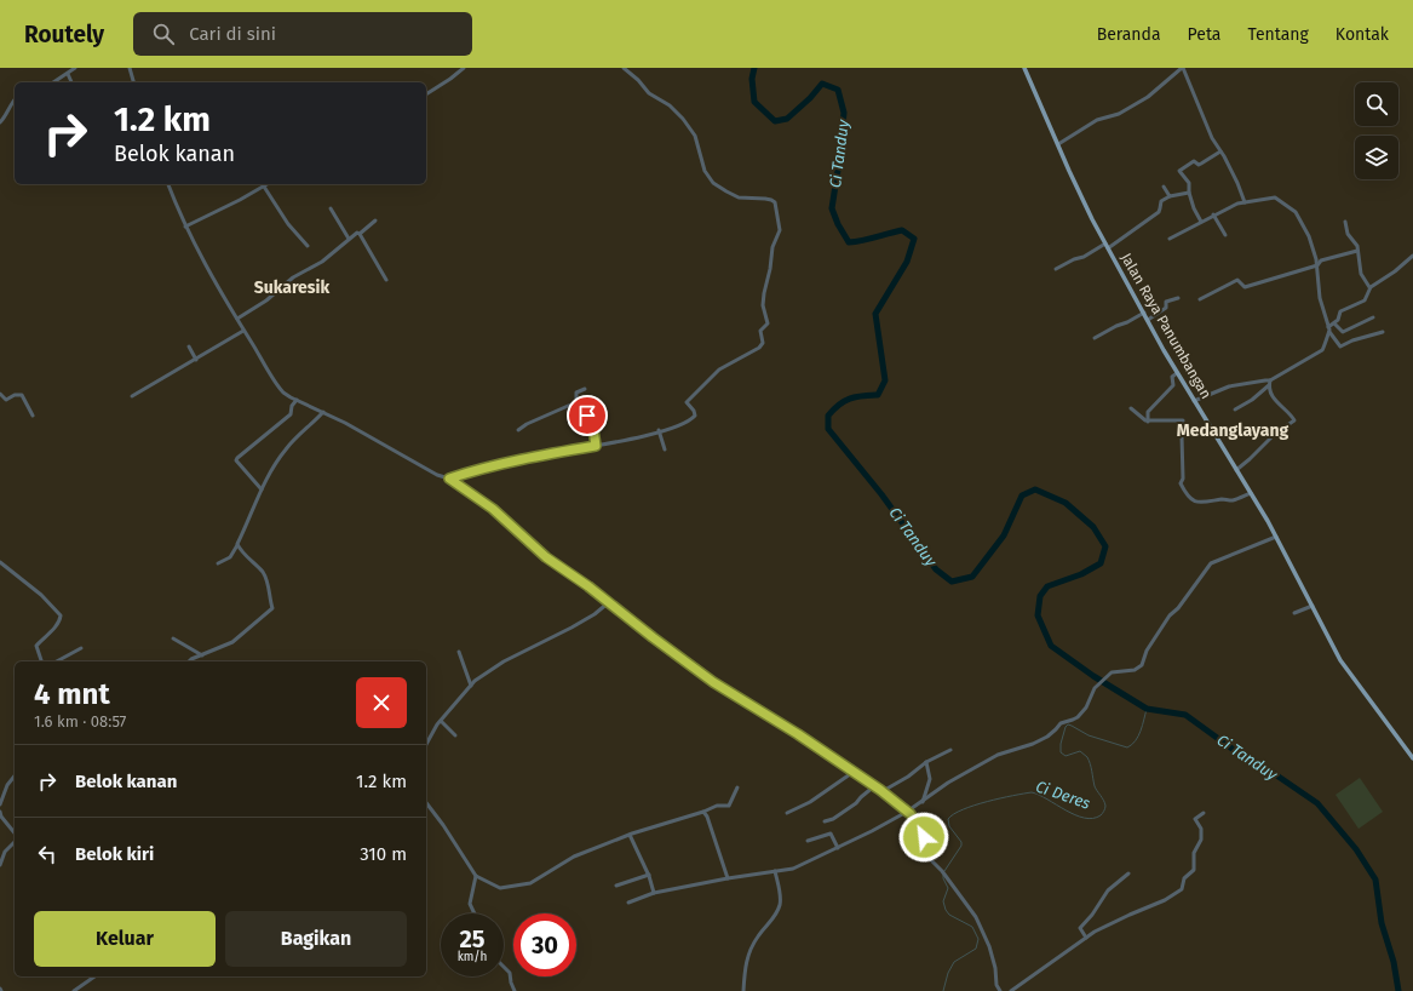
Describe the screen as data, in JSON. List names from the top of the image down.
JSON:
{
  "streets": {
    "main road": ["Jalan Raya Panumbangan"]
  },
  "districts": ["Sukaresik", "Medanglayang"],
  "water": ["Ci Tanduy", "Ci Deres"],
  "page": {
    "header": "Routely",
    "search": "Cari di sini",
    "nav": [
      "Beranda",
      "Peta",
      "Tentang",
      "Kontak"
    ],
    "turn": ["1.2 km", "Belok kanan"],
    "heading": ["4 mnt", "1.6 km · 08:57"],
    "list": [
      {
        "name": "Belok kanan",
        "value": "1.2 km"
      },
      {
        "name": "Belok kiri",
        "value": "310 m"
      }
    ],
    "buttons": ["Keluar", "Bagikan"],
    "speed": "25 km/h",
    "limit": "30"
  }
}
